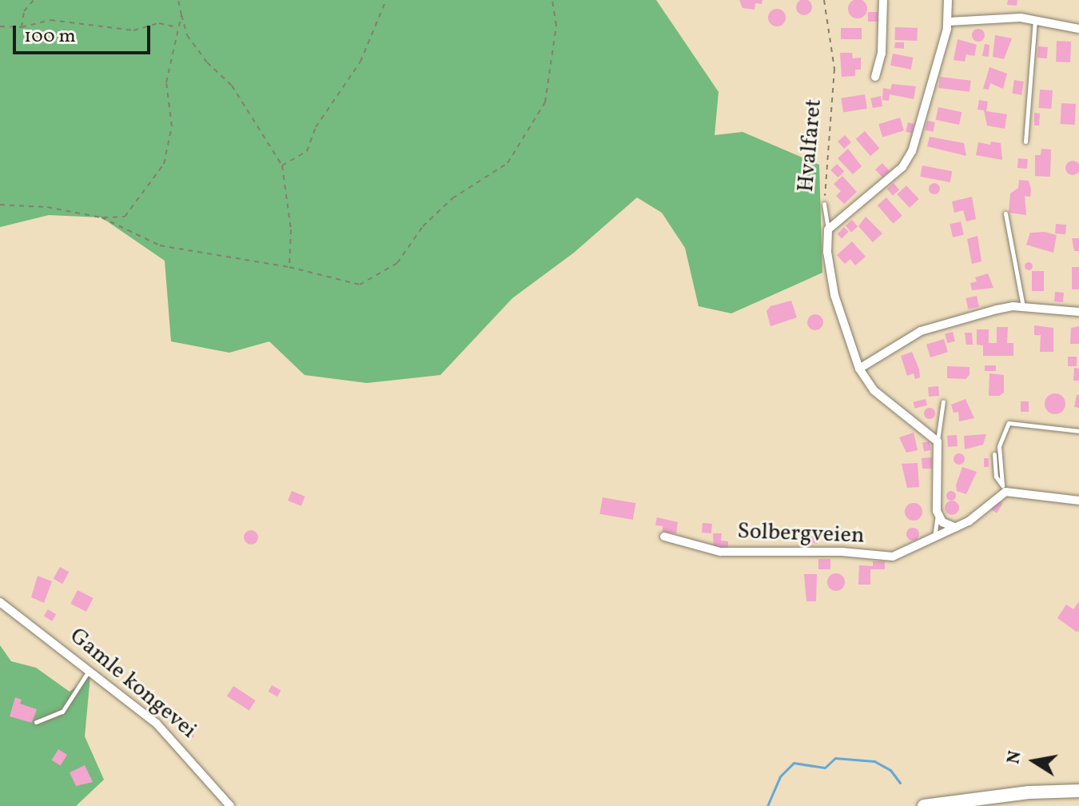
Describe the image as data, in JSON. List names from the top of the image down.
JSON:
{
  "streets": {
    "street": ["Hvalfaret", "Solbergveien", "Gamle kongevei"]
  },
  "scale_bar": "100 m",
  "north": "left"
}
